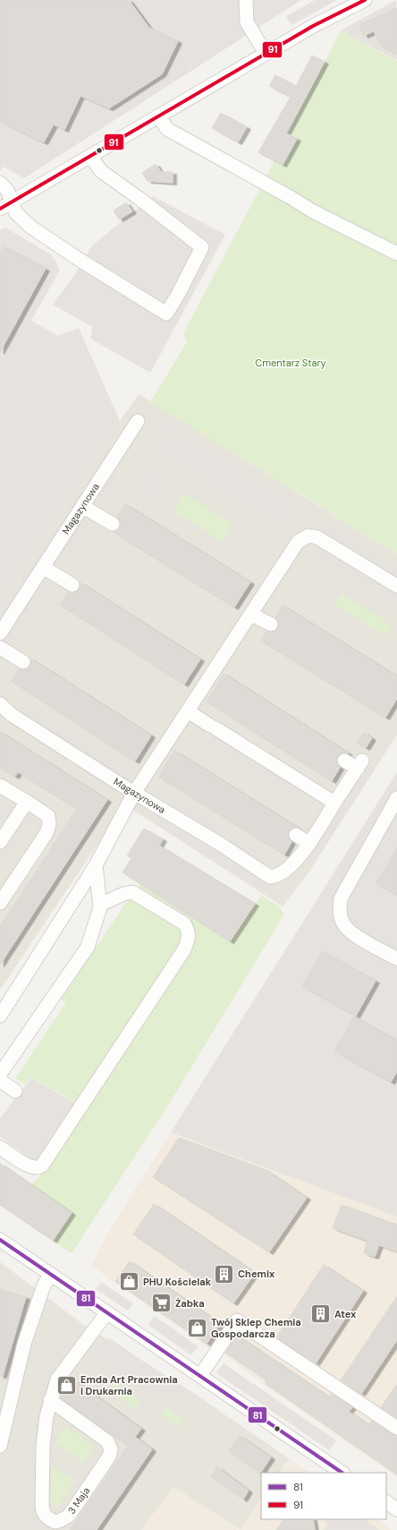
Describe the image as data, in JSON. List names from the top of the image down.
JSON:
{
  "streets": {
    "street": ["Magazynowa", "3 Maja"]
  },
  "parks": ["Cmentarz Stary"],
  "places": {
    "building": ["Chemix", "Atex"],
    "shop": ["PHU Kościelak", "Twój Sklep Chemia Gospodarcza", "Emda Art Pracownia i Drukarnia"],
    "supermarket": ["Żabka"]
  },
  "lines": ["transit line 91", "transit line 81"],
  "legend": ["81", "91"]
}
